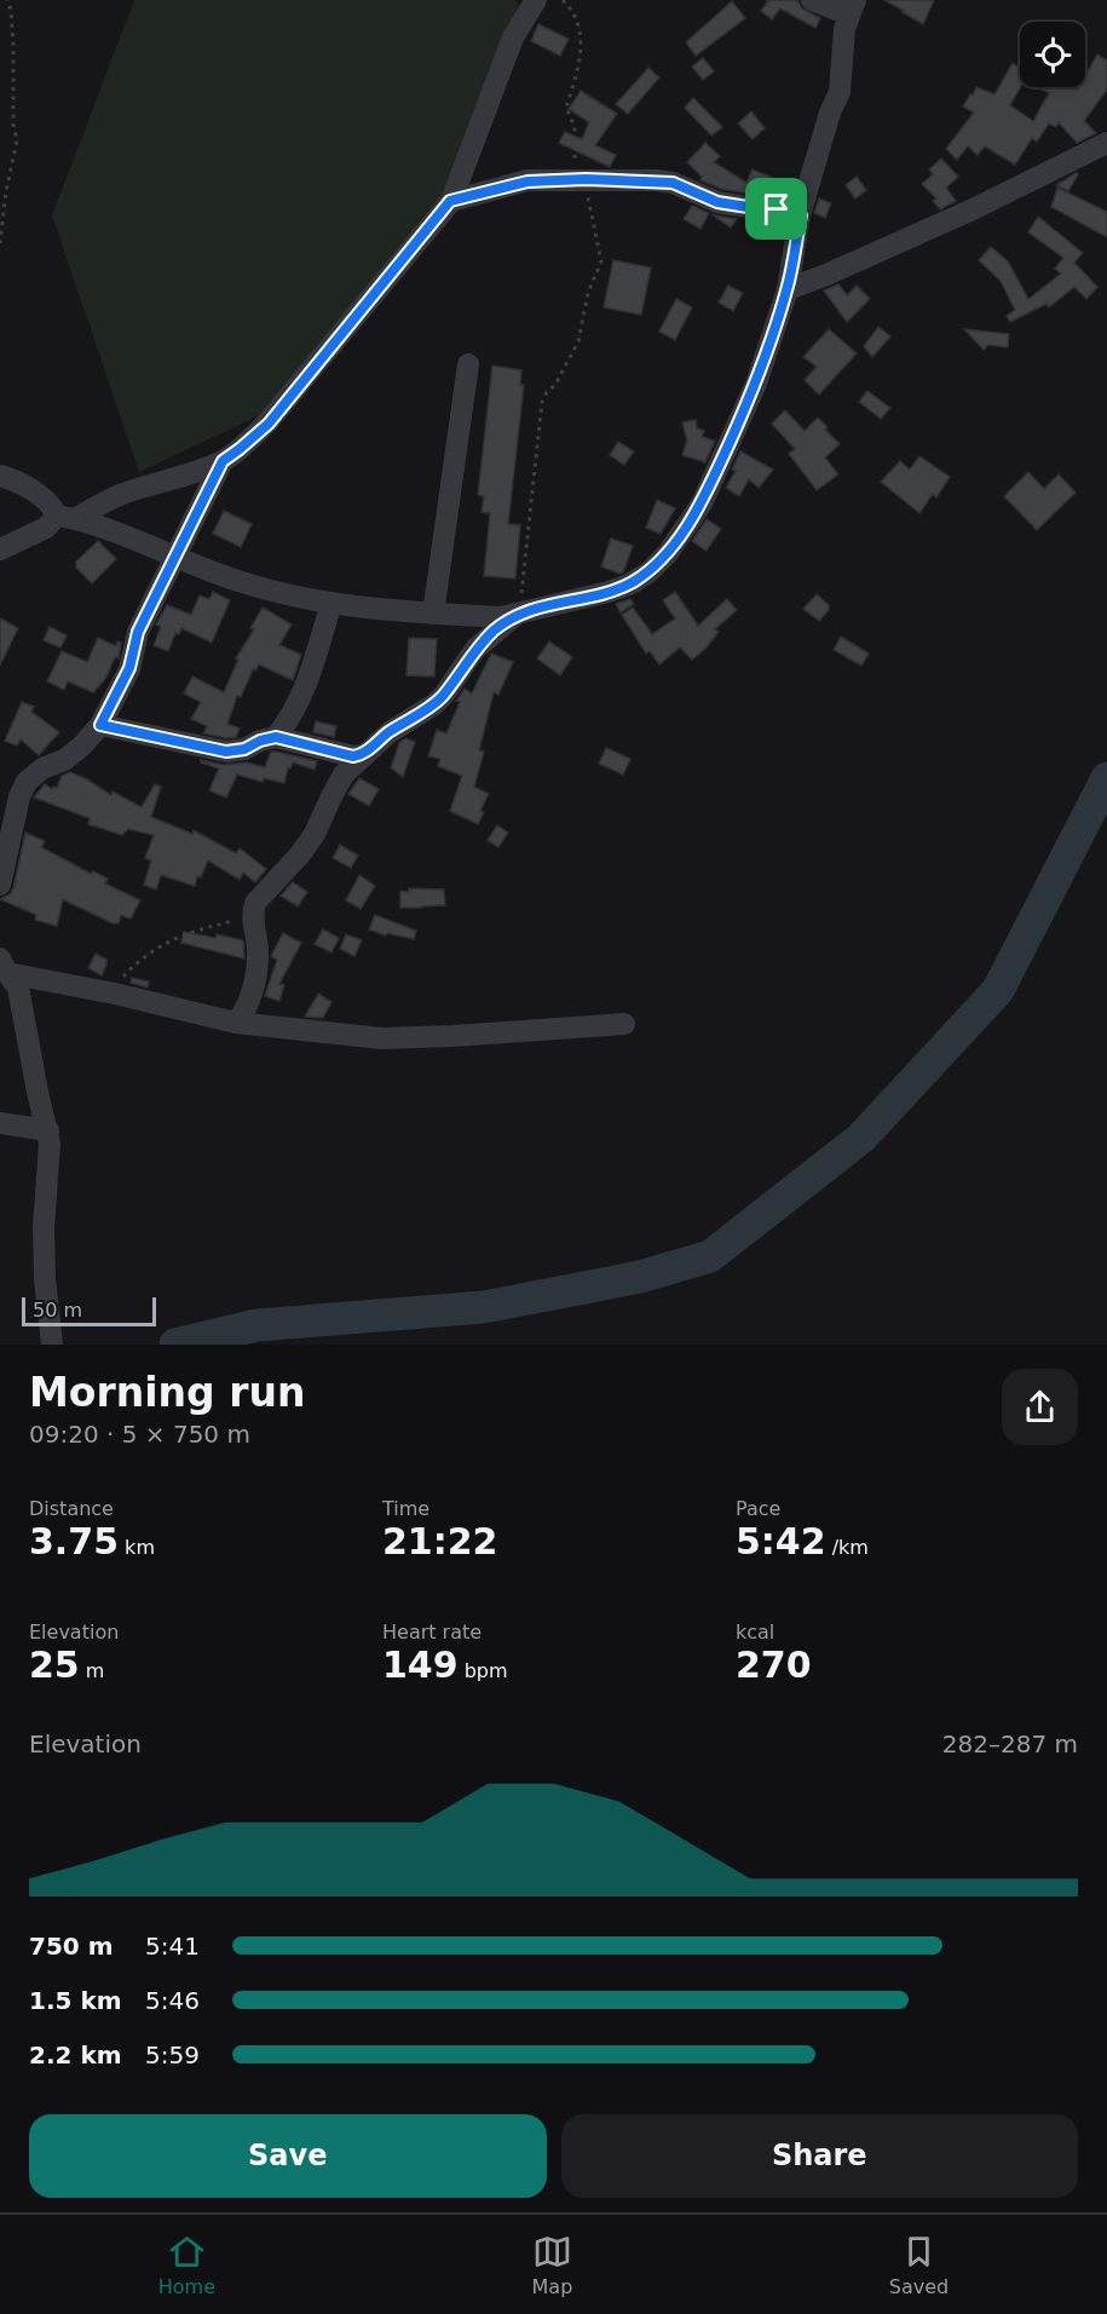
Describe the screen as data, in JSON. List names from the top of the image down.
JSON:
{
  "scale_bar": "50 m",
  "page": {
    "scale": "50 m",
    "heading": ["Morning run", "09:20 · 5 × 750 m"],
    "stats": [
      ["Distance", "3.75 km"],
      ["Time", "21:22"],
      ["Pace", "5:42 /km"],
      ["Elevation", "25 m"],
      ["Heart rate", "149 bpm"],
      ["kcal", "270"]
    ],
    "chart": ["Elevation", "282–287 m"],
    "list": [
      {
        "name": "750 m",
        "note": "5:41"
      },
      {
        "name": "1.5 km",
        "note": "5:46"
      },
      {
        "name": "2.2 km",
        "note": "5:59"
      }
    ],
    "buttons": ["Save", "Share"],
    "tabs": ["Home", "Map", "Saved"]
  }
}
